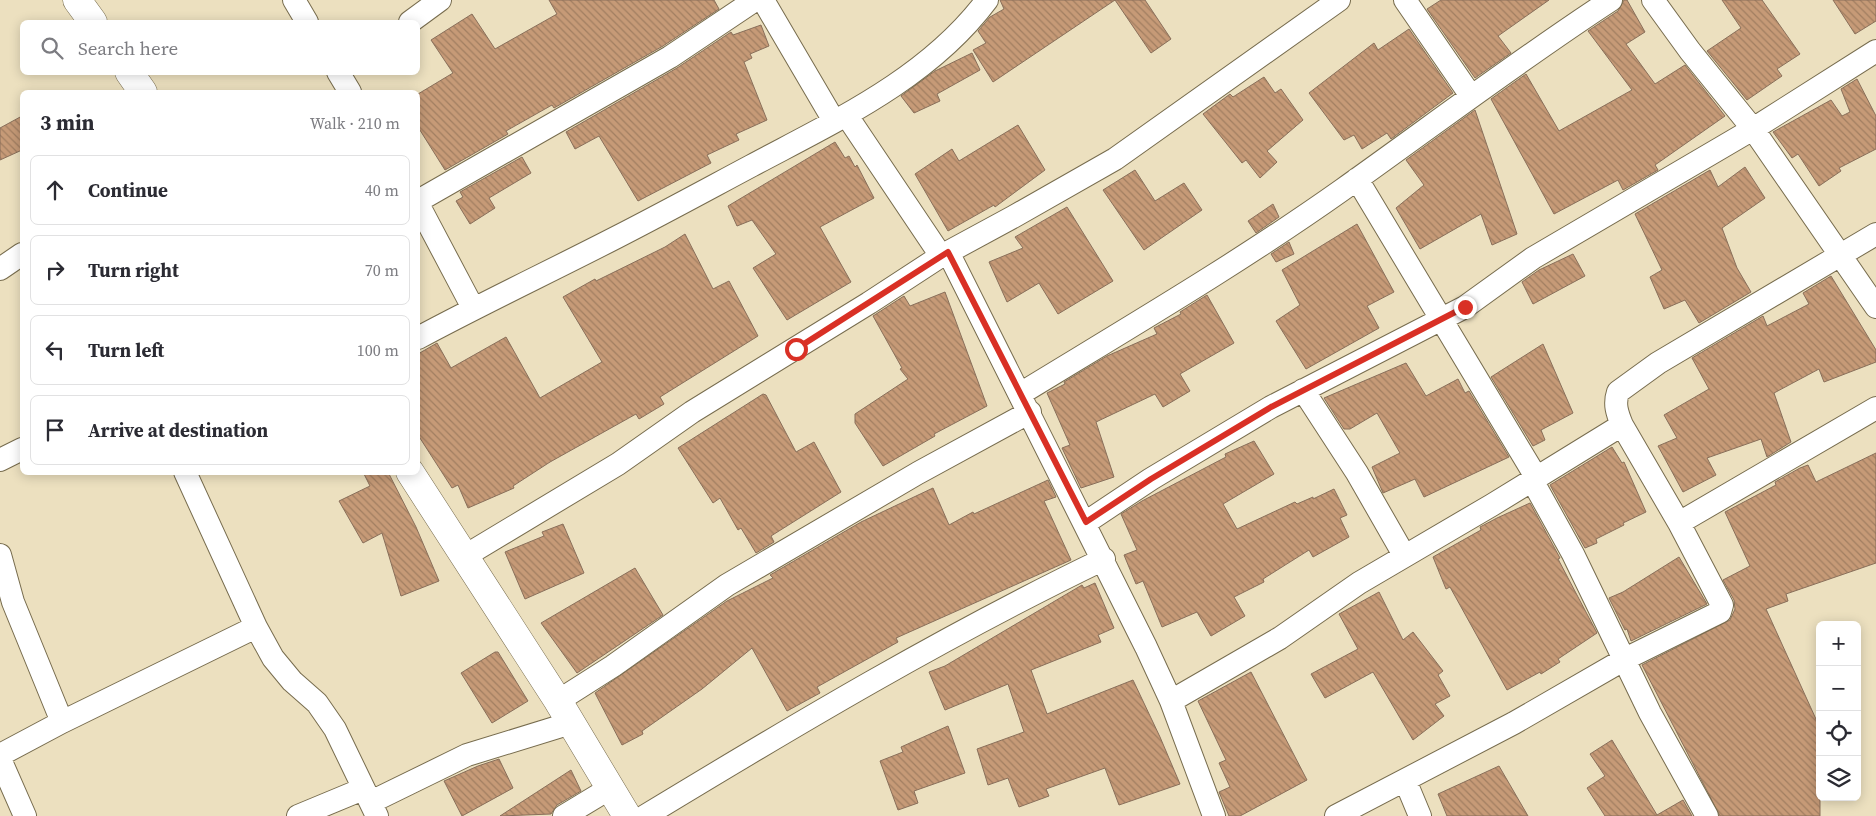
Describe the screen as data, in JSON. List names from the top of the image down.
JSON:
{
  "page": {
    "search": "Search here",
    "heading": ["3 min", "Walk · 210 m"],
    "list": [
      ["Continue", "40 m"],
      ["Turn right", "70 m"],
      ["Turn left", "100 m"],
      "Arrive at destination"
    ],
    "map_buttons": ["+", "−"]
  }
}
